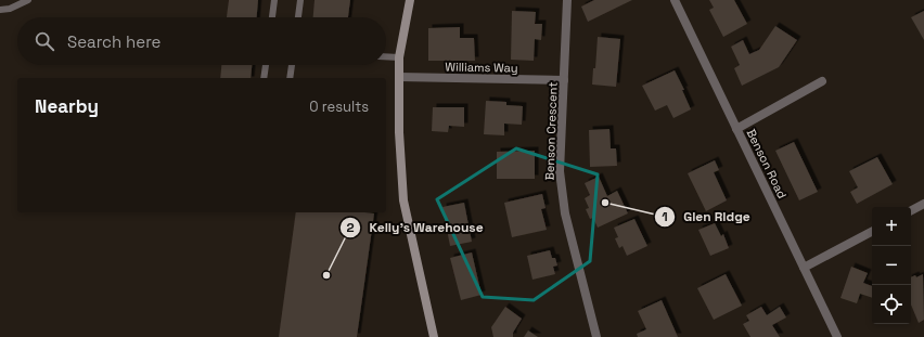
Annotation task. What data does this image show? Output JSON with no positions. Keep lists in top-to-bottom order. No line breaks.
{"streets":{"street":["Williams Way","Benson Crescent","Benson Road"]},"crossings":[["Williams Way","Benson Crescent"]],"places":["Glen Ridge","Kelly's Warehouse"],"page":{"search":"Search here","heading":["Nearby","0 results"],"map_buttons":["+","−"]}}
